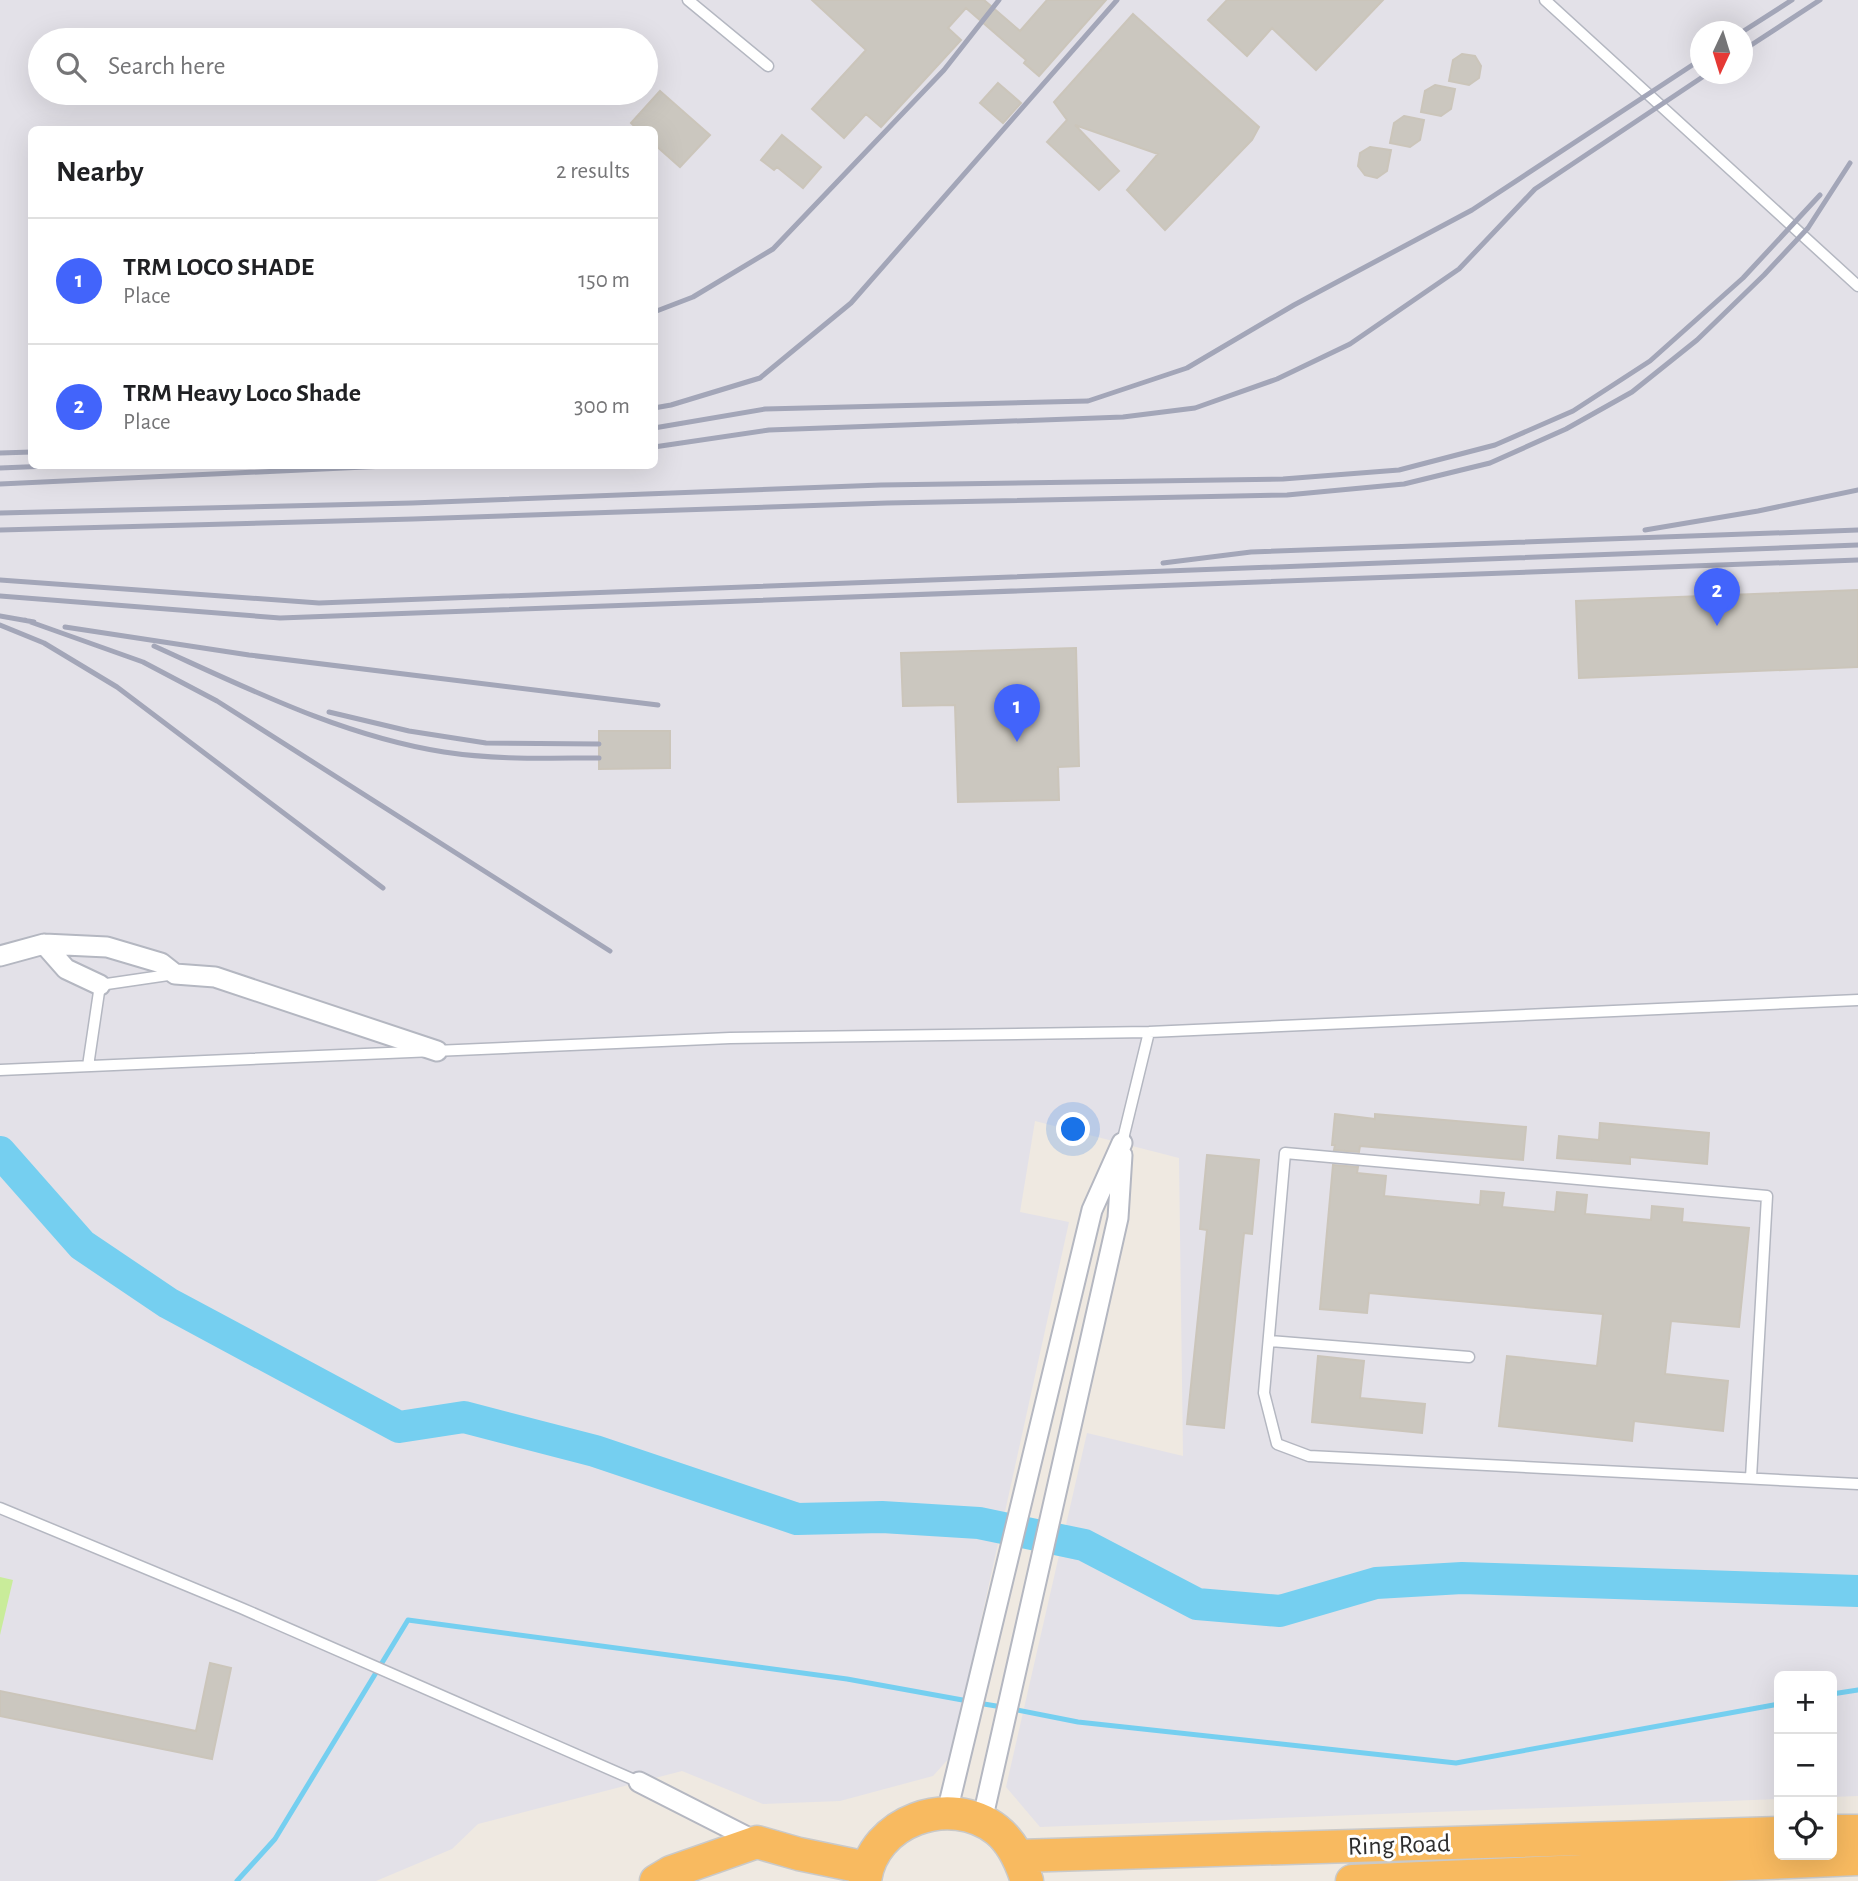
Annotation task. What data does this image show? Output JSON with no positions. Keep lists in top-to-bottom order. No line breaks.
{"streets":{"highway":["Ring Road"]},"north":"bottom","page":{"search":"Search here","heading":["Nearby","2 results"],"list":[{"mark":"1","name":"TRM LOCO SHADE","note":"Place","value":"150 m"},{"mark":"2","name":"TRM Heavy Loco Shade","note":"Place","value":"300 m"}],"pins":["2","1"],"map_buttons":["+","−"]}}
